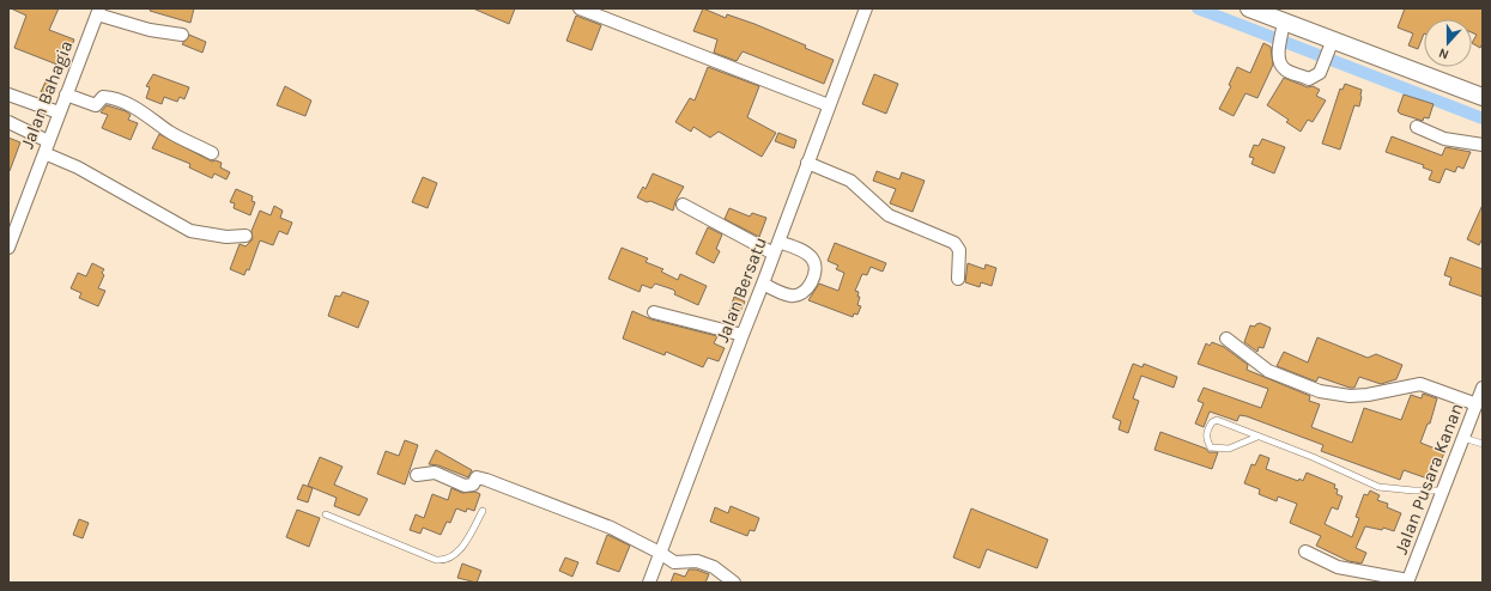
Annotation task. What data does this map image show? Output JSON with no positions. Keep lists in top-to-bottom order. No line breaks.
{"streets":{"street":["Jalan Bahagia","Jalan Bersatu","Jalan Pusara Kanan"]},"north":"bottom"}
